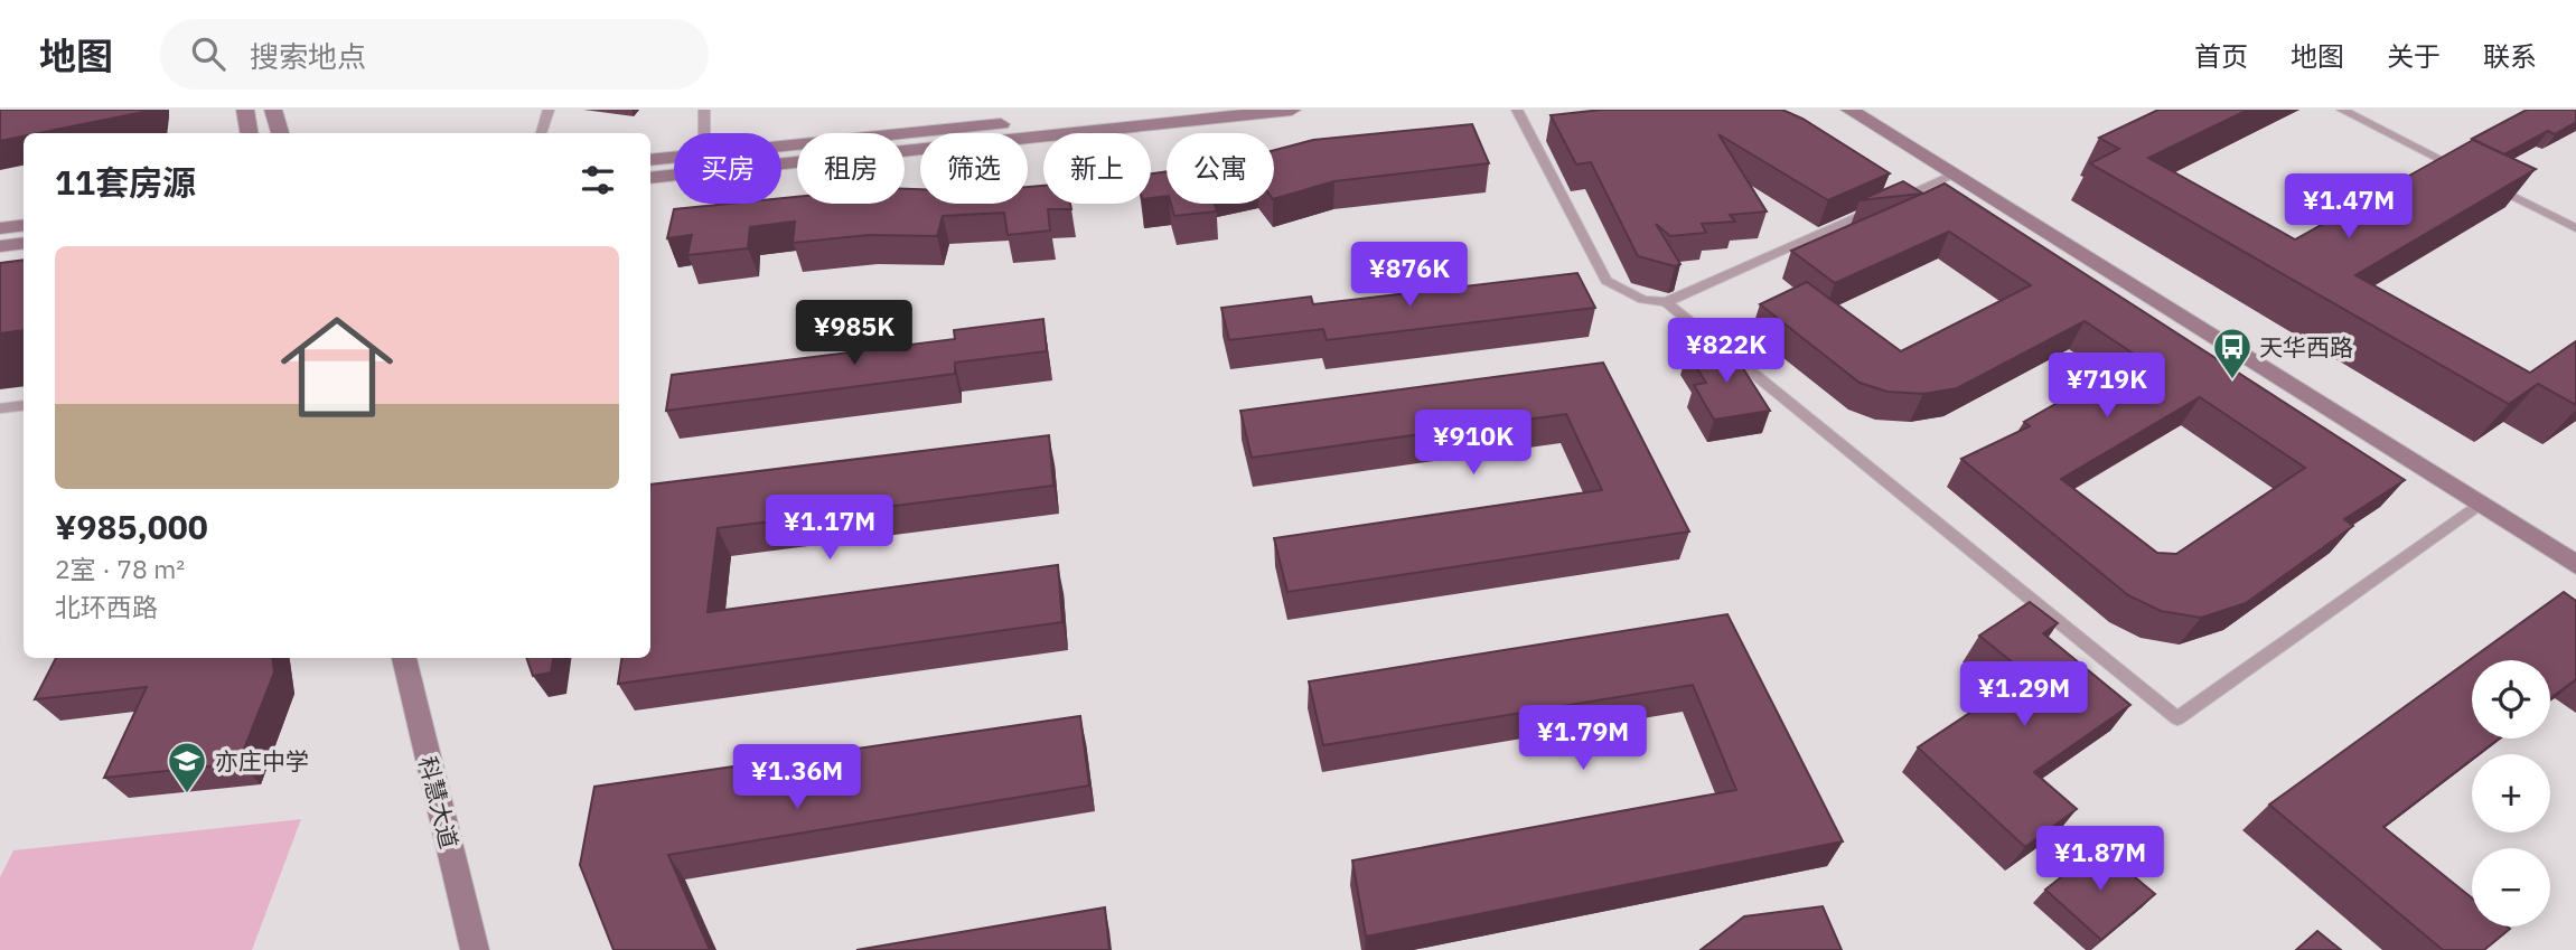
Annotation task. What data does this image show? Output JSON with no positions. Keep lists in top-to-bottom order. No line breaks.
{"streets":{"street":["科慧大道"]},"places":{"bus stop":["天华西路"],"school or university":["亦庄中学"]},"page":{"header":"地图","search":"搜索地点","nav":["首页","地图","关于","联系"],"chip":["买房","租房","筛选","新上","公寓"],"heading":"11套房源","price":["¥1.47M","¥876K","¥985K","¥822K","¥719K","¥910K","¥1.17M","¥1.29M","¥1.79M","¥1.36M","¥1.87M"],"list":[{"name":"¥985,000","note":"2室 · 78 m² · 北环西路"}],"map_buttons":["+","−"]}}
